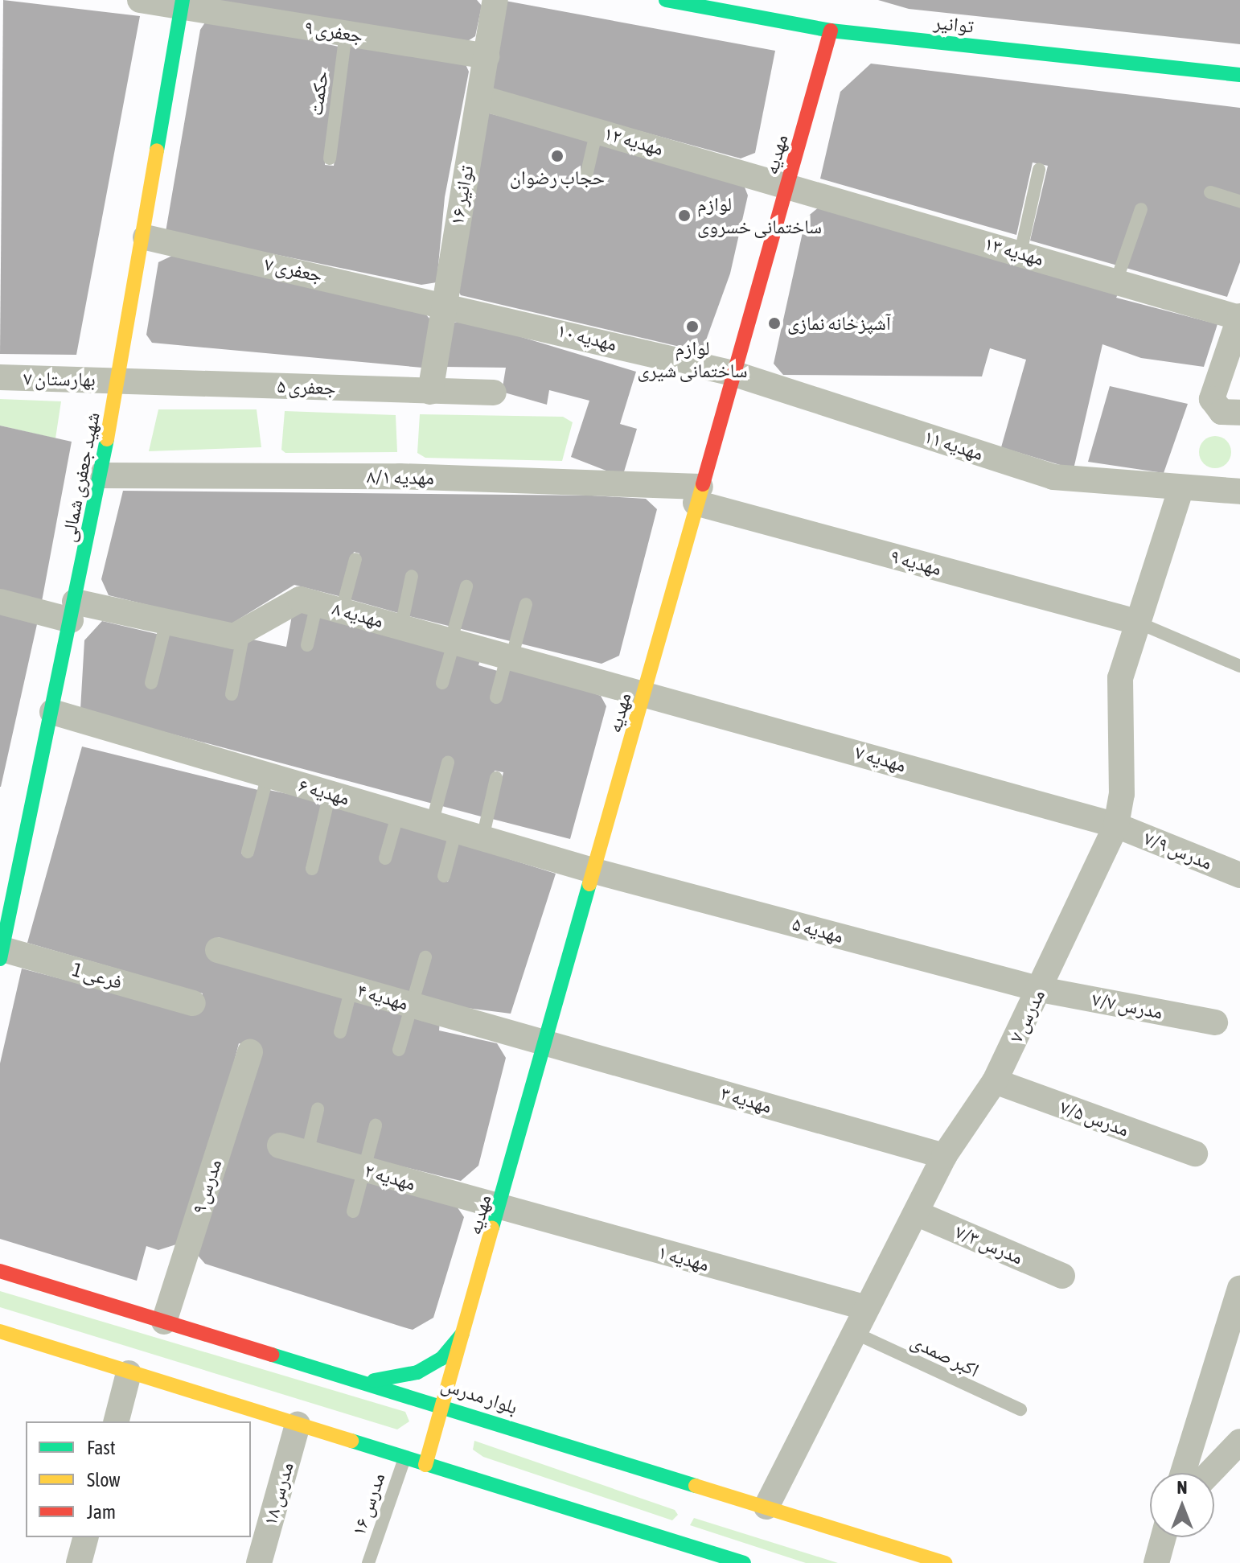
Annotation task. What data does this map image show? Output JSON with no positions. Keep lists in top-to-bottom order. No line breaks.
{"streets":{"street":["توانیر","جعفری ۹","مهدیه ۱۲","مهدیه","توانیر ۱۶","مهدیه ۱۳","جعفری ۷","مهدیه ۱۰","بهارستان ۷","جعفری ۵","مهدیه ۱۱","شهید جعفری شمالی","مهدیه ۸/۱","مهدیه ۹","مهدیه ۸","مهدیه ۷","مهدیه ۶","مدرس ۷/۹","مهدیه ۵","فرعی 1","مهدیه ۴","مدرس ۷/۷","مدرس ۷","مهدیه ۳","مدرس ۷/۵","مهدیه ۲","مدرس ۹","مدرس ۷/۳","مهدیه ۱","بلوار مدرس","مدرس ۱۸"],"lane":["حکمت","اکبر صمدی","مدرس ۱۶"]},"crossings":[["توانیر","مهدیه"],["جعفری ۹","حکمت"],["جعفری ۹","توانیر ۱۶"],["جعفری ۹","شهید جعفری شمالی"],["مهدیه ۱۲","مهدیه"],["مهدیه ۱۲","توانیر ۱۶"],["مهدیه ۱۲","مهدیه ۱۳"],["مهدیه","مهدیه ۱۳"],["مهدیه","مهدیه ۱۰"],["مهدیه","مهدیه ۱۱"],["مهدیه","مهدیه ۸/۱"],["مهدیه","مهدیه ۹"],["مهدیه","مهدیه ۸"],["مهدیه","مهدیه ۷"],["مهدیه","مهدیه ۶"],["مهدیه","مهدیه ۵"],["مهدیه","مهدیه ۴"],["مهدیه","مهدیه ۳"],["مهدیه","مهدیه ۲"],["مهدیه","مهدیه ۱"],["مهدیه","بلوار مدرس"],["توانیر ۱۶","جعفری ۷"],["توانیر ۱۶","مهدیه ۱۰"],["توانیر ۱۶","جعفری ۵"],["جعفری ۷","مهدیه ۱۰"],["جعفری ۷","شهید جعفری شمالی"],["مهدیه ۱۰","مهدیه ۱۱"],["بهارستان ۷","جعفری ۵"],["بهارستان ۷","شهید جعفری شمالی"],["جعفری ۵","شهید جعفری شمالی"],["مهدیه ۱۱","مدرس ۷"],["شهید جعفری شمالی","مهدیه ۸/۱"],["شهید جعفری شمالی","مهدیه ۸"],["شهید جعفری شمالی","مهدیه ۶"],["شهید جعفری شمالی","فرعی 1"],["مهدیه ۸/۱","مهدیه ۹"],["مهدیه ۹","مدرس ۷"],["مهدیه ۸","مهدیه ۷"],["مهدیه ۷","مدرس ۷/۹"],["مهدیه ۷","مدرس ۷"],["مهدیه ۶","مهدیه ۵"],["مدرس ۷/۹","مدرس ۷"],["مهدیه ۵","مدرس ۷/۷"],["مهدیه ۵","مدرس ۷"],["مهدیه ۴","مهدیه ۳"],["مدرس ۷/۷","مدرس ۷"],["مدرس ۷","مهدیه ۳"],["مدرس ۷","مدرس ۷/۵"],["مدرس ۷","مدرس ۷/۳"],["مدرس ۷","مهدیه ۱"],["مدرس ۷","اکبر صمدی"],["مدرس ۷","بلوار مدرس"],["مهدیه ۲","مهدیه ۱"],["مدرس ۹","بلوار مدرس"]],"places":["حجاب رضوان","لوازم ساختمانی خسروی","آشپزخانه نمازی","لوازم ساختمانی شیری"],"legend":["Fast","Slow","Jam"],"north":"top"}
